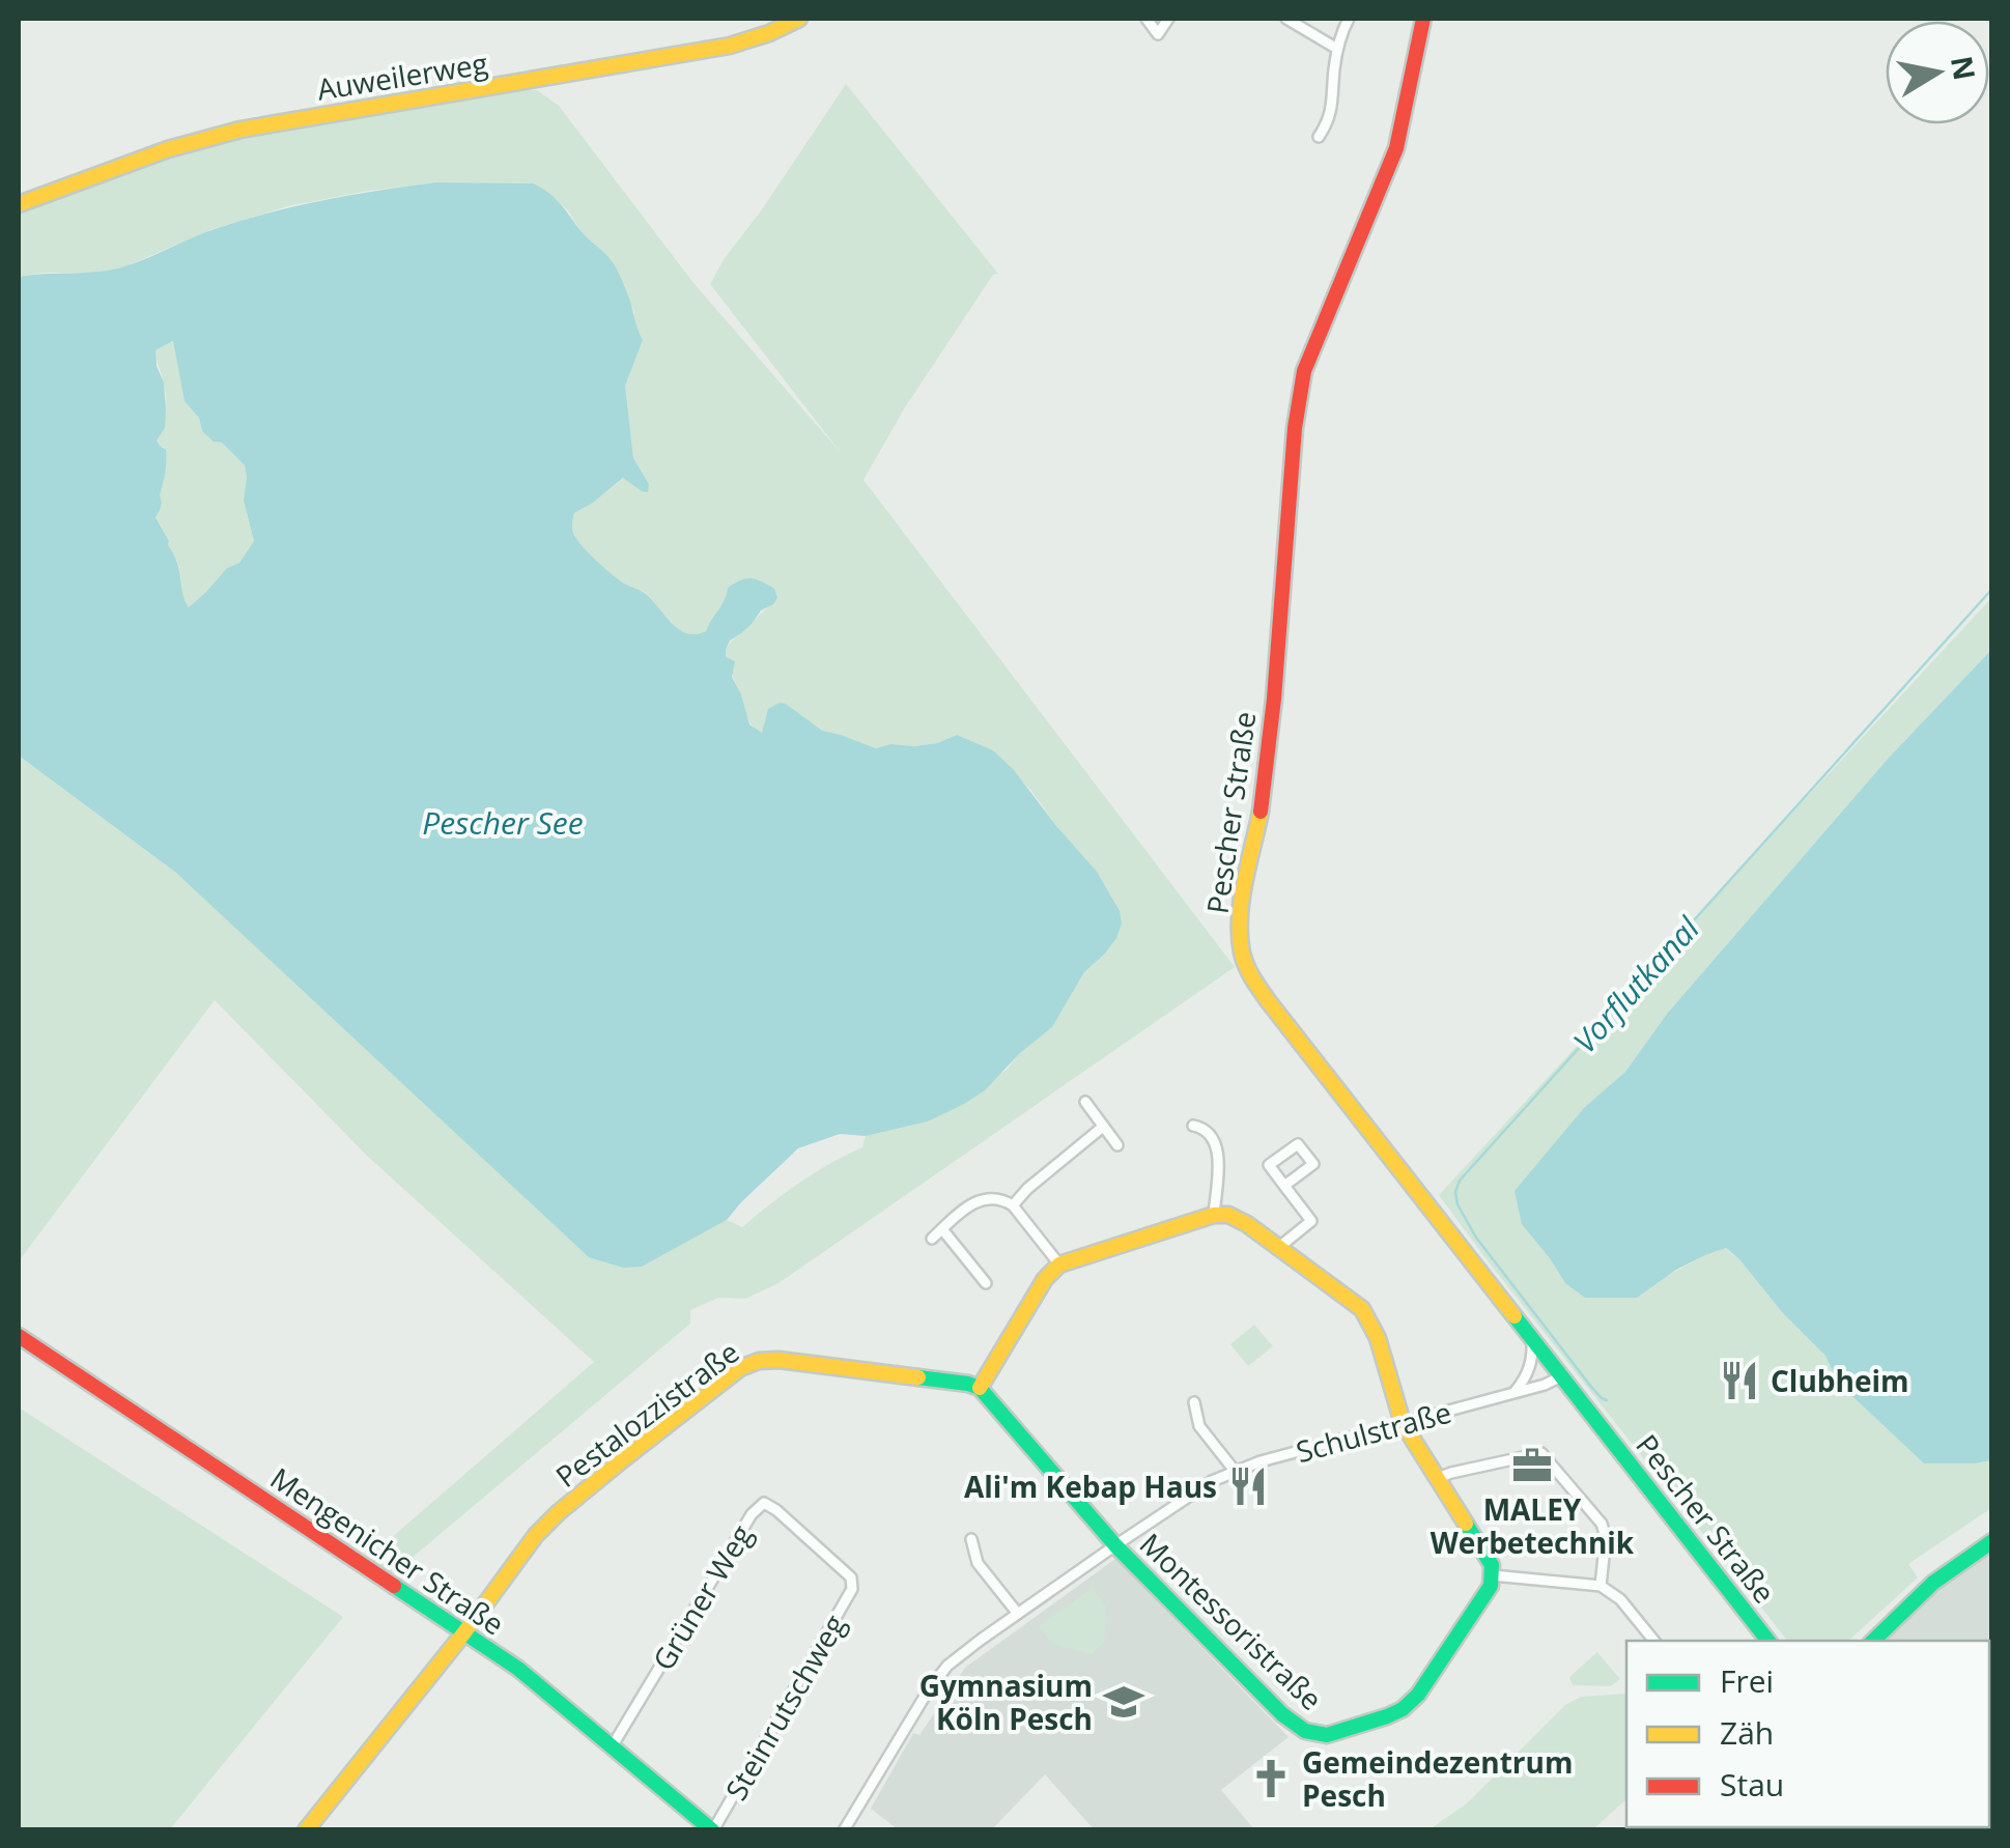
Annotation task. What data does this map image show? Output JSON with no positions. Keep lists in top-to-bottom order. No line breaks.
{"streets":{"street":["Auweilerweg","Pescher Straße","Pestalozzistraße","Schulstraße","Mengenicher Straße","Grüner Weg","Montessoristraße","Steinrutschweg"]},"crossings":[["Pescher Straße","Schulstraße"],["Pestalozzistraße","Mengenicher Straße"],["Pestalozzistraße","Montessoristraße"],["Schulstraße","Montessoristraße"],["Mengenicher Straße","Grüner Weg"],["Mengenicher Straße","Steinrutschweg"],["Grüner Weg","Steinrutschweg"]],"water":["Pescher See","Vorflutkanal"],"places":{"restaurant":["Clubheim","Ali'm Kebap Haus"],"office":["MALEY Werbetechnik"],"school or university":["Gymnasium Köln Pesch"],"church":["Gemeindezentrum Pesch"]},"legend":["Frei","Zäh","Stau"],"north":"right"}
